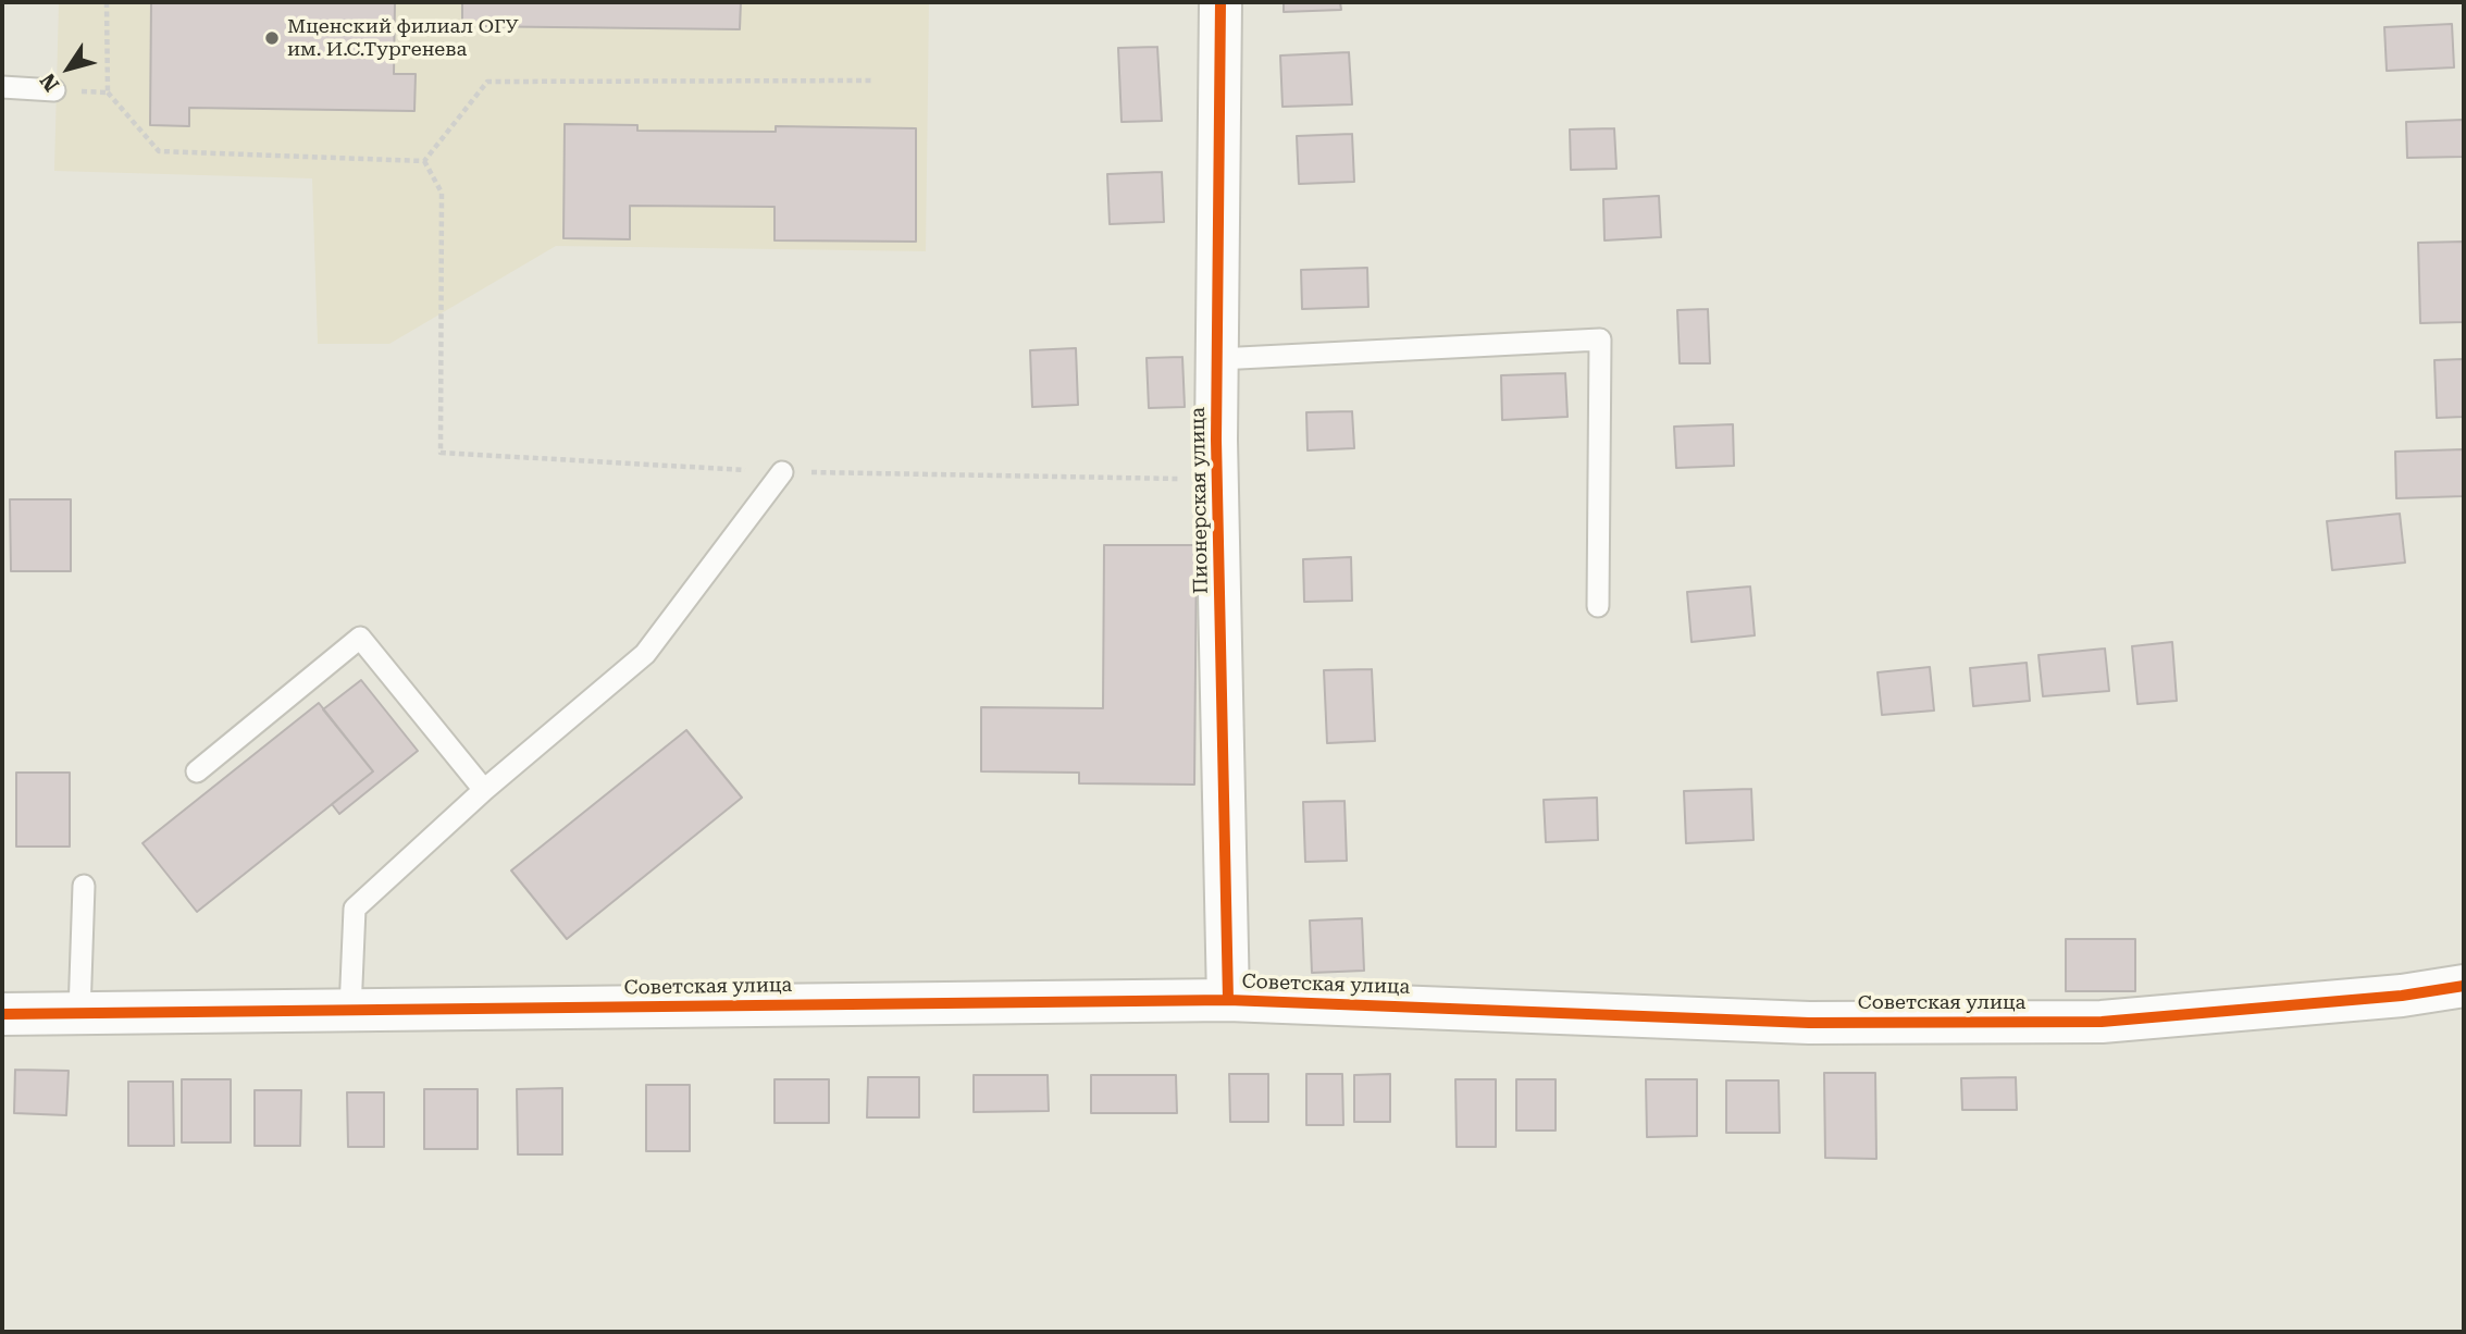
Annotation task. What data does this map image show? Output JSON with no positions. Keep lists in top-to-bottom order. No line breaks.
{"streets":{"street":["Пионерская улица","Советская улица"]},"crossings":[["Пионерская улица","Советская улица"]],"places":["Мценский филиал ОГУ им. И.С.Тургенева"],"north":"bottom left"}
